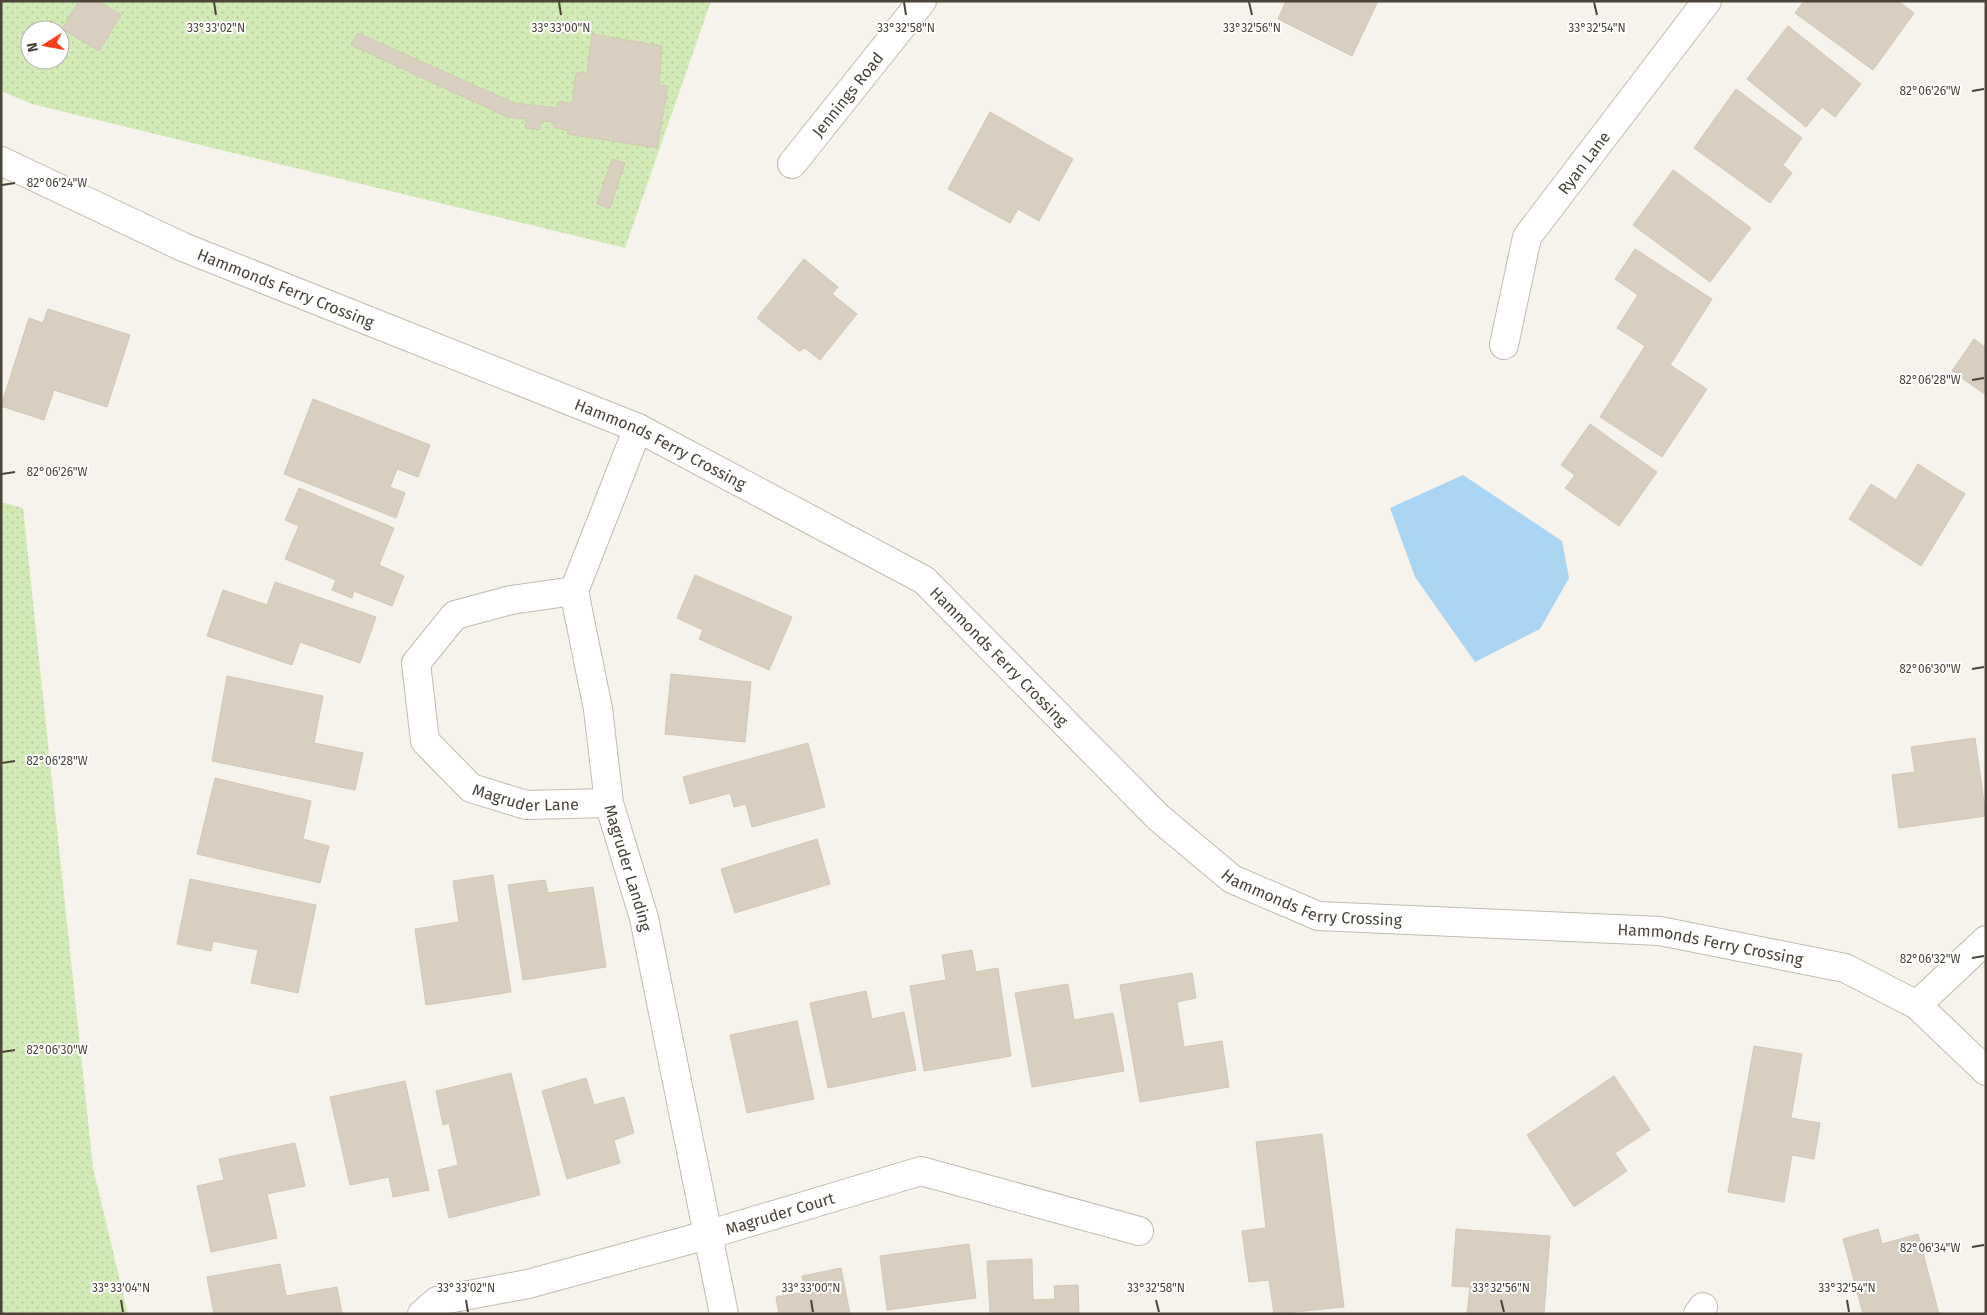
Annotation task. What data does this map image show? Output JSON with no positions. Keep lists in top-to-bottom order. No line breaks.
{"streets":{"street":["Jennings Road","Ryan Lane","Hammonds Ferry Crossing","Magruder Lane","Magruder Landing","Magruder Court"]},"crossings":[["Magruder Lane","Magruder Landing"],["Magruder Landing","Magruder Court"]],"north":"left","coordinates":["33°33'02\"N","33°33'00\"N","33°32'58\"N","33°32'56\"N","33°32'54\"N","82°06'26\"W","82°06'24\"W","82°06'28\"W","82°06'30\"W","82°06'32\"W","82°06'34\"W","33°33'04\"N"]}
